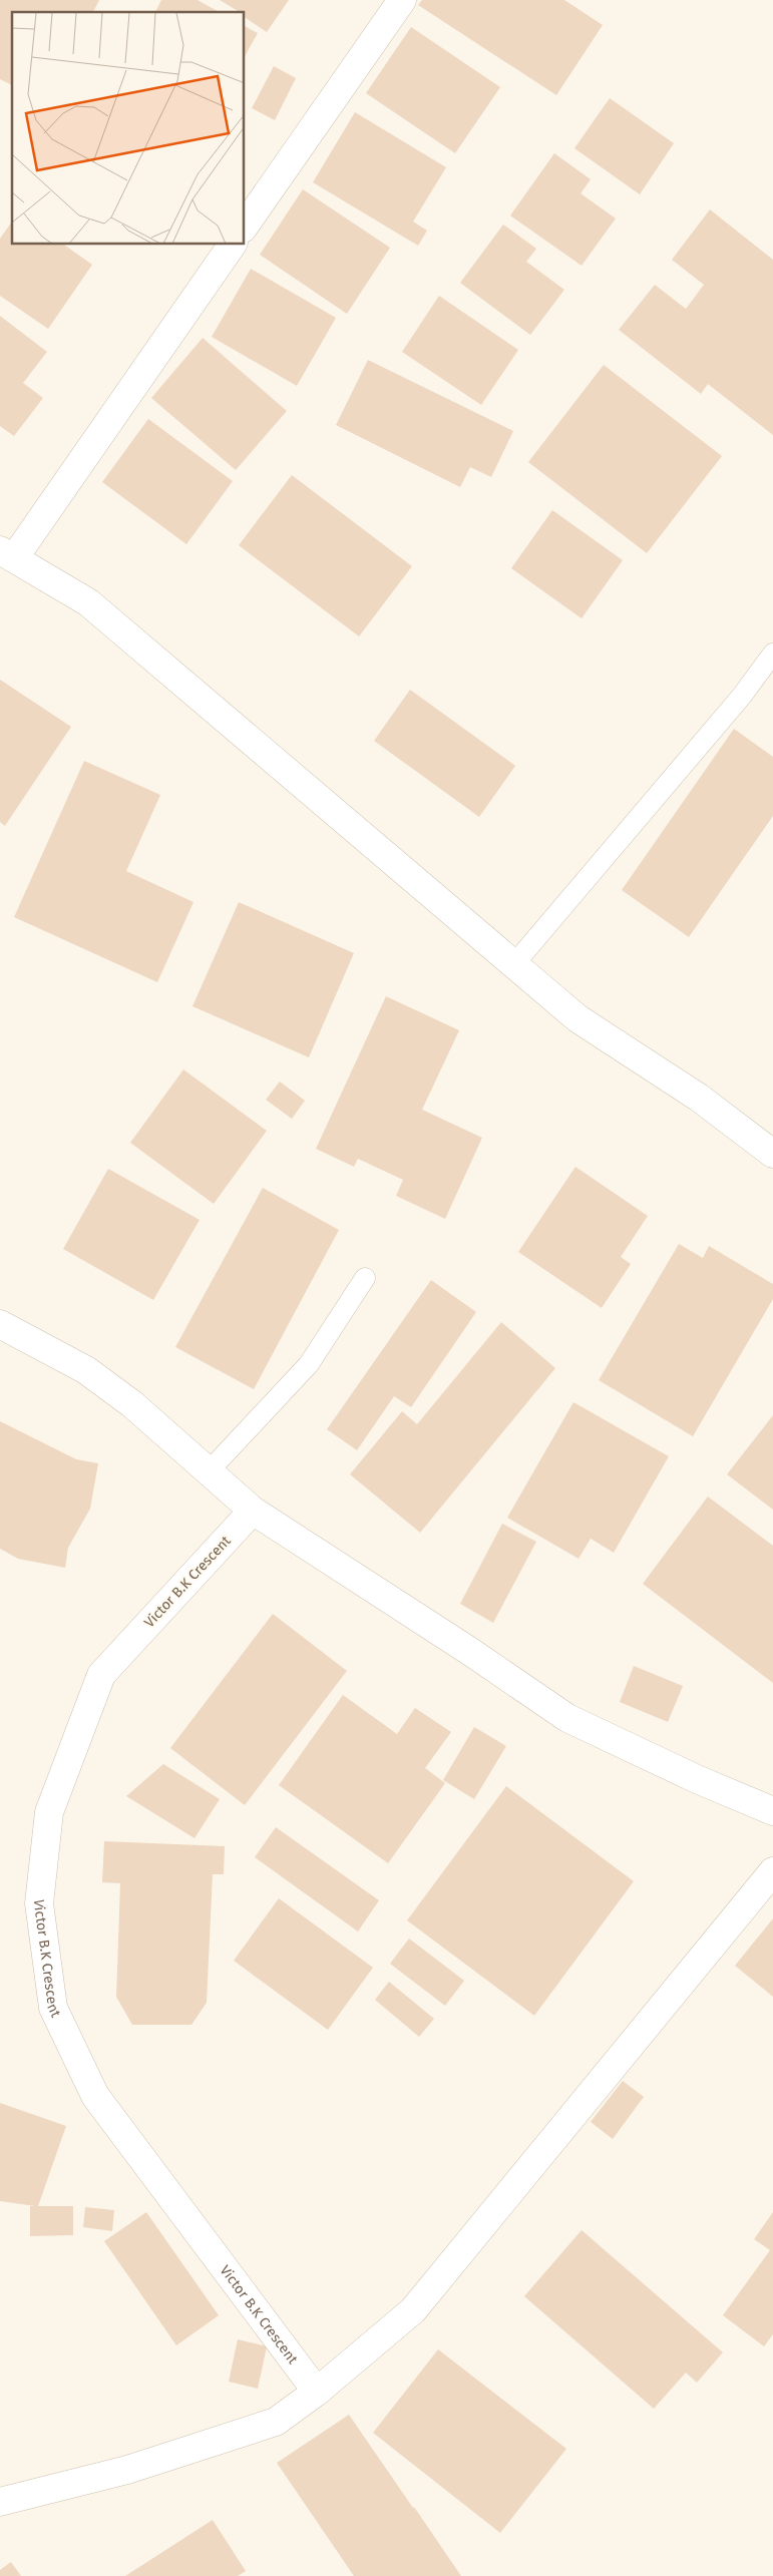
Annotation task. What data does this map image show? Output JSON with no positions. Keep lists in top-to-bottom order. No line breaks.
{"streets":{"street":["Victor B.K Crescent"]}}
